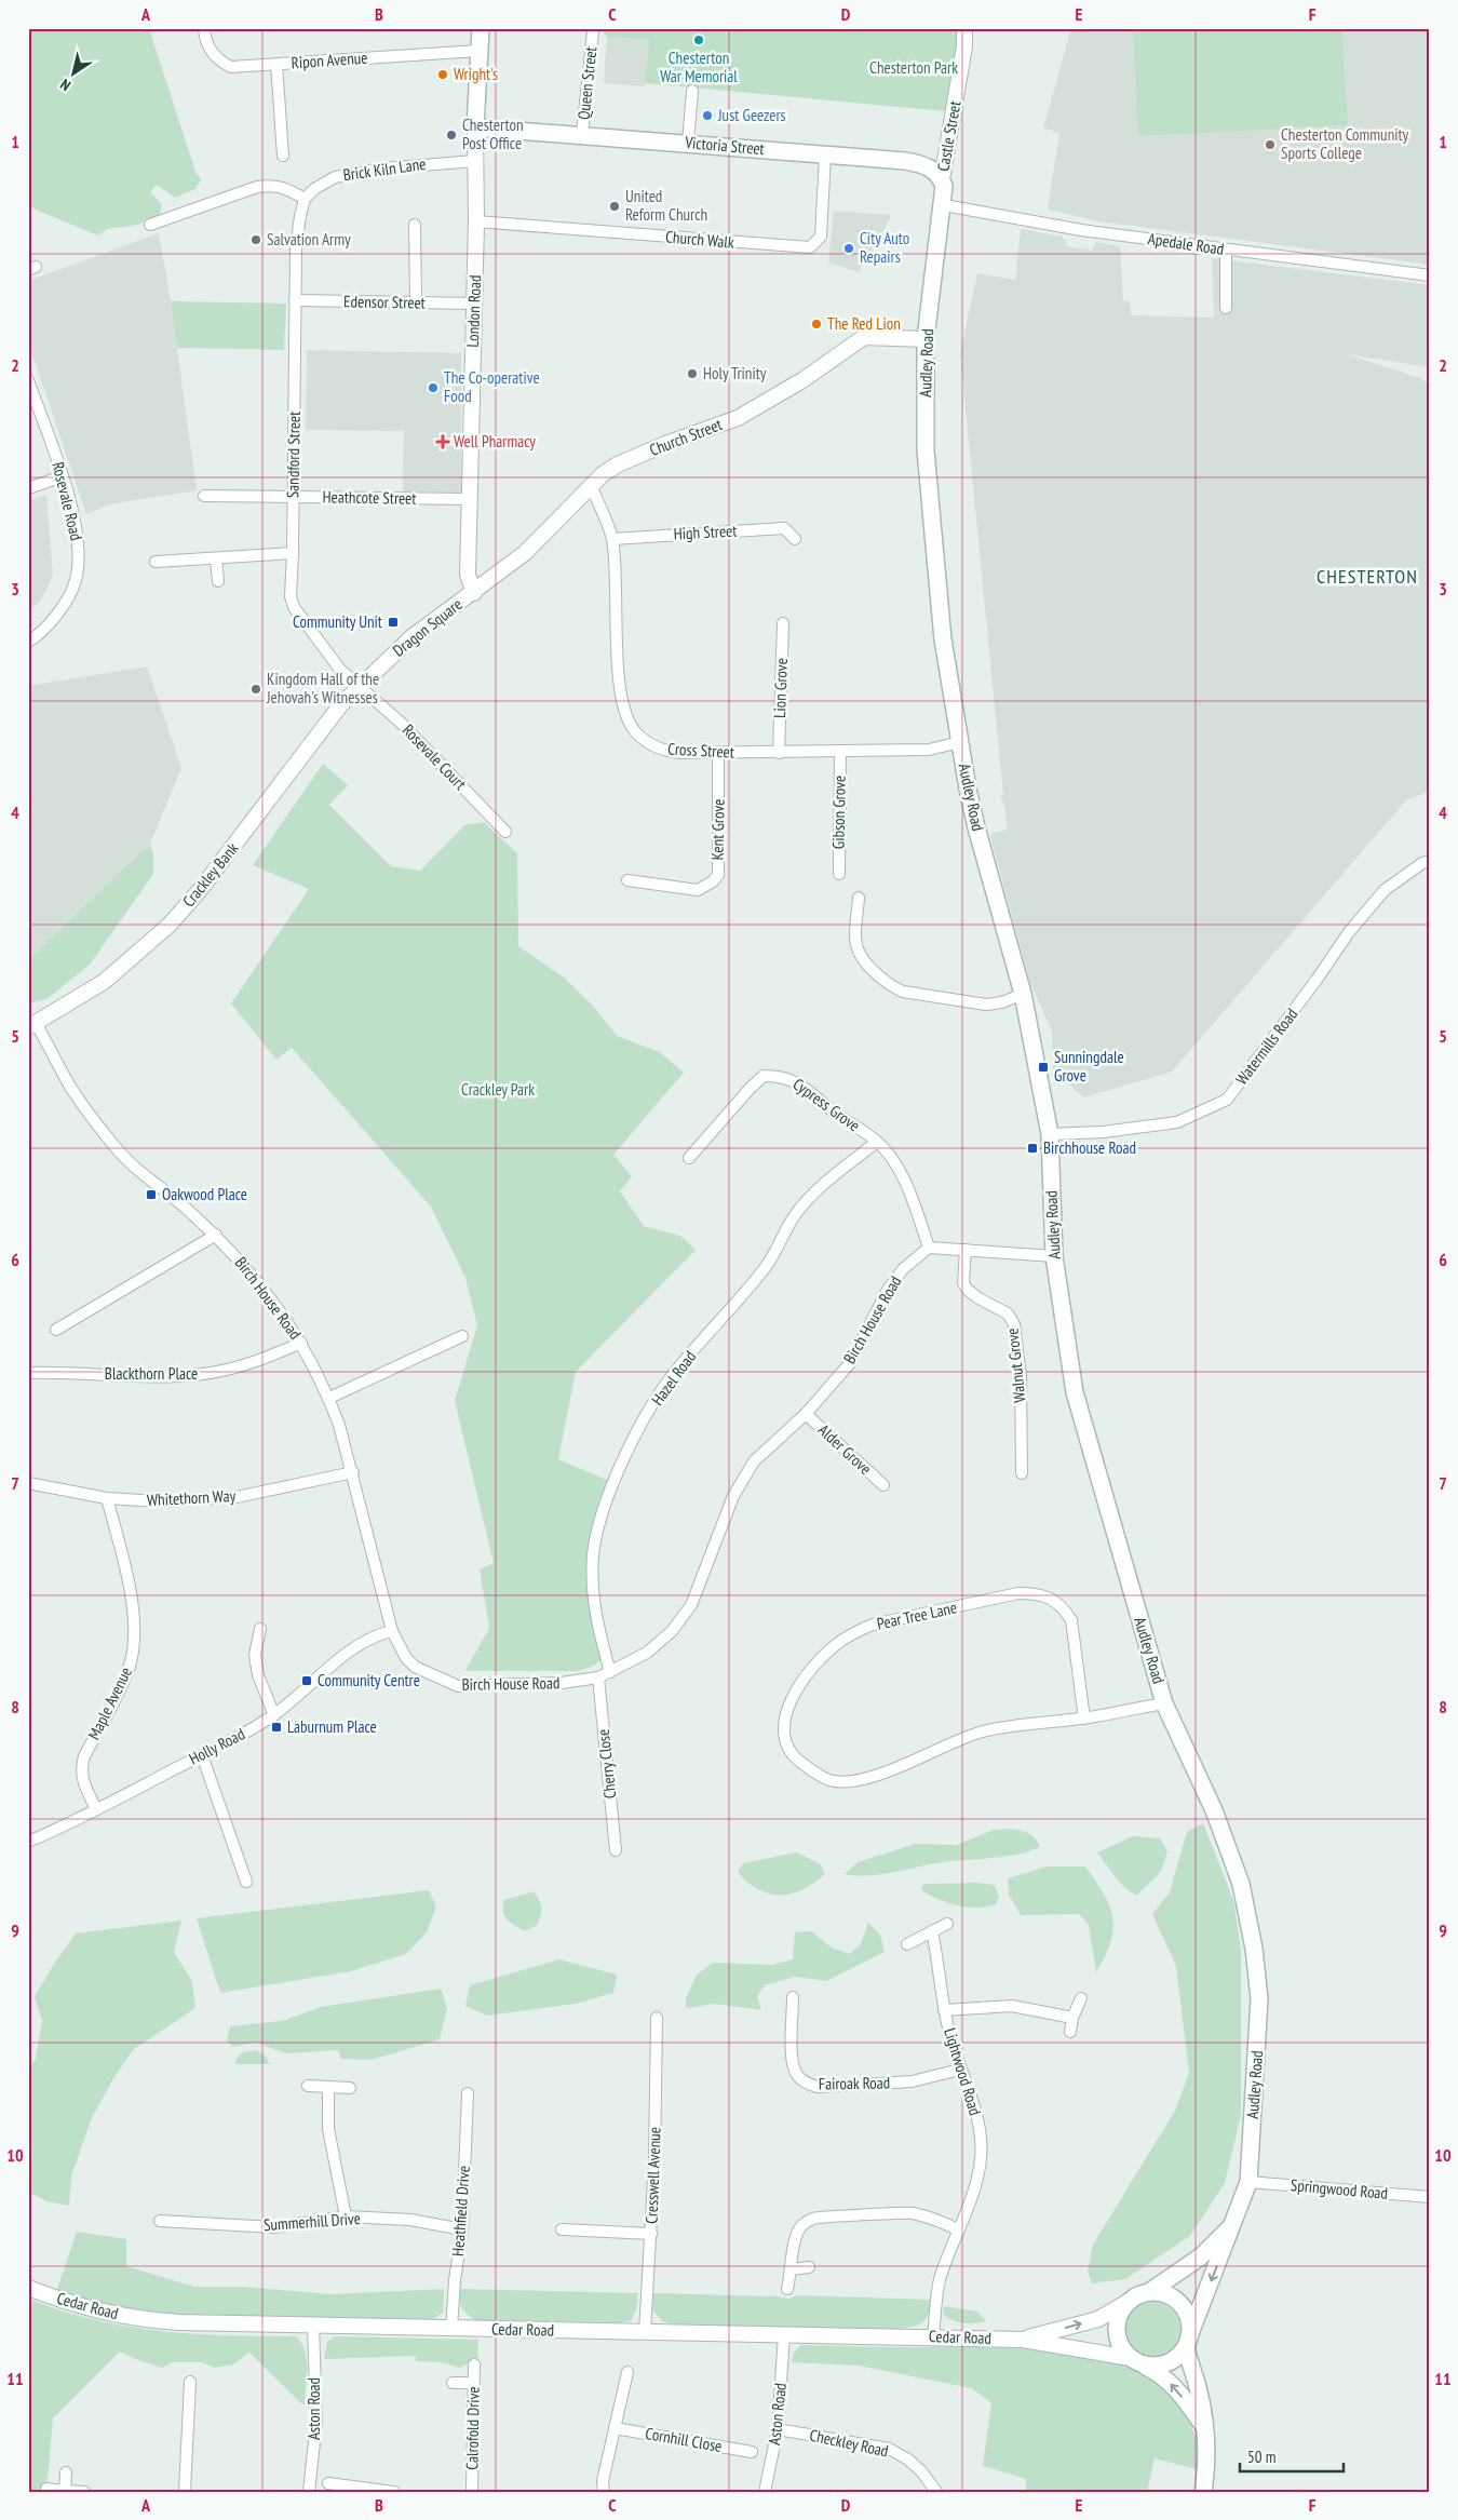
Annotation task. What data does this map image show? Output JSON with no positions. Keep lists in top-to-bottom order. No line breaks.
{"streets":{"main road":["Victoria Street","London Road","Audley Road"],"street":["Ripon Avenue","Queen Street","Castle Street","Brick Kiln Lane","Church Walk","Apedale Road","Edensor Street","Church Street","Sandford Street","Heathcote Street","Rosevale Road","High Street","Dragon Square","Lion Grove","Cross Street","Rosevale Court","Gibson Grove","Kent Grove","Crackley Bank","Watermills Road","Cypress Grove","Birch House Road","Walnut Grove","Blackthorn Place","Hazel Road","Alder Grove","Whitethorn Way","Pear Tree Lane","Maple Avenue","Holly Road","Cherry Close","Lightwood Road","Fairoak Road","Cresswell Avenue","Springwood Road","Heathfield Drive","Summerhill Drive","Cedar Road","Aston Road","Calrofold Drive","Cornhill Close","Checkley Road"]},"crossings":[["Ripon Avenue","London Road"],["Queen Street","Victoria Street"],["Castle Street","Victoria Street"],["Victoria Street","Church Walk"],["Victoria Street","London Road"],["Brick Kiln Lane","London Road"],["Brick Kiln Lane","Sandford Street"],["Church Walk","London Road"],["Apedale Road","Audley Road"],["Edensor Street","London Road"],["Edensor Street","Sandford Street"],["London Road","Church Street"],["London Road","Heathcote Street"],["London Road","Dragon Square"],["Audley Road","Church Street"],["Audley Road","Cross Street"],["Audley Road","Watermills Road"],["Audley Road","Pear Tree Lane"],["Audley Road","Springwood Road"],["Church Street","Dragon Square"],["Church Street","Cross Street"],["Sandford Street","Heathcote Street"],["Sandford Street","Dragon Square"],["Sandford Street","Rosevale Court"],["Sandford Street","Crackley Bank"],["High Street","Cross Street"],["Dragon Square","Rosevale Court"],["Dragon Square","Crackley Bank"],["Lion Grove","Cross Street"],["Cross Street","Gibson Grove"],["Cross Street","Kent Grove"],["Rosevale Court","Crackley Bank"],["Crackley Bank","Birch House Road"],["Cypress Grove","Birch House Road"],["Cypress Grove","Hazel Road"],["Birch House Road","Blackthorn Place"],["Birch House Road","Hazel Road"],["Birch House Road","Alder Grove"],["Birch House Road","Whitethorn Way"],["Birch House Road","Holly Road"],["Birch House Road","Cherry Close"],["Whitethorn Way","Maple Avenue"],["Maple Avenue","Holly Road"],["Lightwood Road","Fairoak Road"],["Lightwood Road","Cedar Road"],["Cresswell Avenue","Cedar Road"],["Heathfield Drive","Summerhill Drive"],["Heathfield Drive","Cedar Road"],["Cedar Road","Aston Road"],["Aston Road","Checkley Road"]],"districts":["CHESTERTON"],"parks":["Chesterton Park","Crackley Park"],"places":{"other":["Chesterton War Memorial","Wright's","Just Geezers","Chesterton Post Office","Chesterton Community Sports College","United Reform Church","Salvation Army","City Auto Repairs","The Red Lion","Holy Trinity","The Co-operative Food","Kingdom Hall of the Jehovah's Witnesses"],"health":["Well Pharmacy"],"transit":["Community Unit","Sunningdale Grove","Birchhouse Road","Oakwood Place","Community Centre","Laburnum Place"]},"scale_bar":"50 m","north":"bottom left","grid":{"columns":["A","B","C","D","E","F"],"rows":["1","2","3","4","5","6","7","8","9","10","11"]}}
